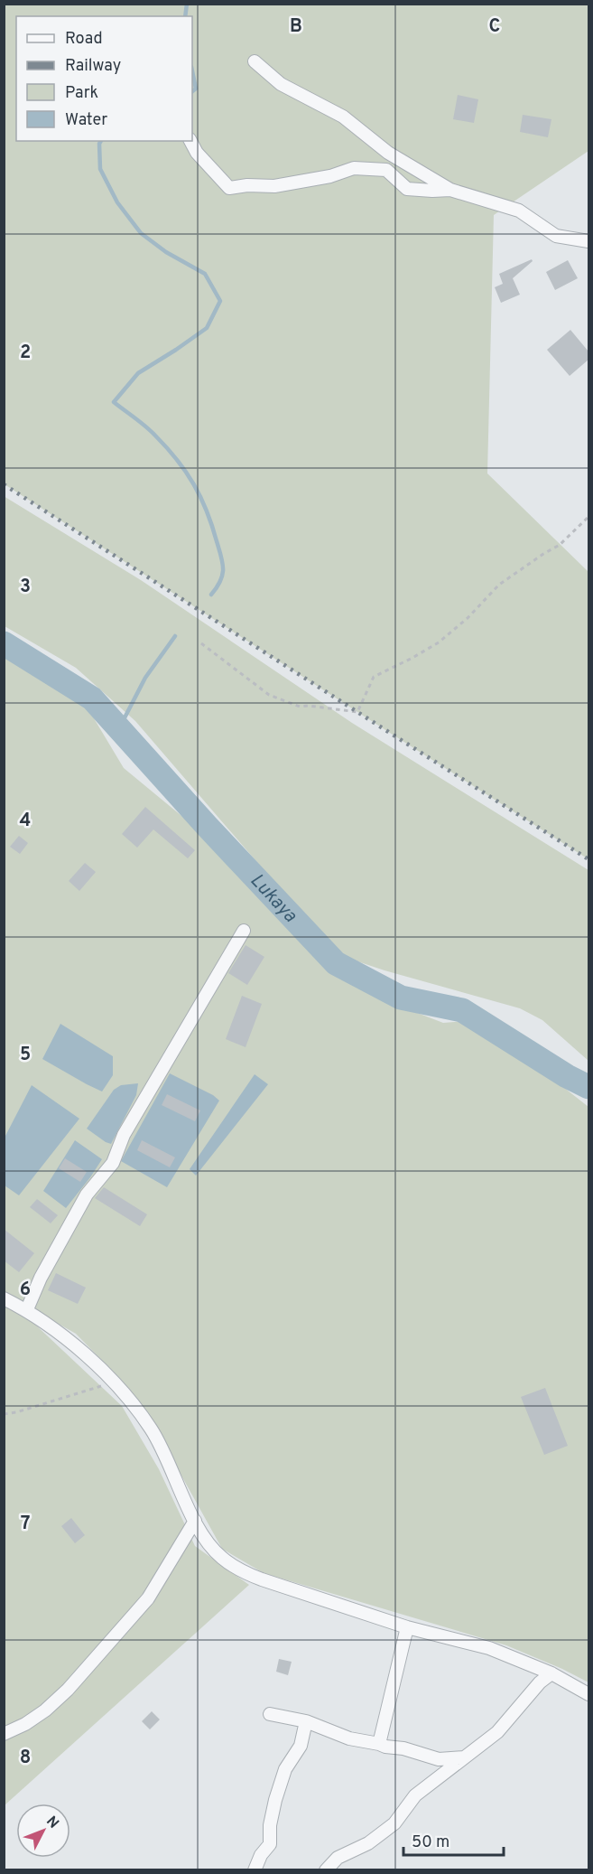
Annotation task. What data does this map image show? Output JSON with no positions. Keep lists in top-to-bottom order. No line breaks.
{"water":["Lukaya"],"legend":["Road","Railway","Park","Water"],"scale_bar":"50 m","north":"top right","grid":{"columns":["B","C"],"rows":["2","3","4","5","6","7","8"]}}
